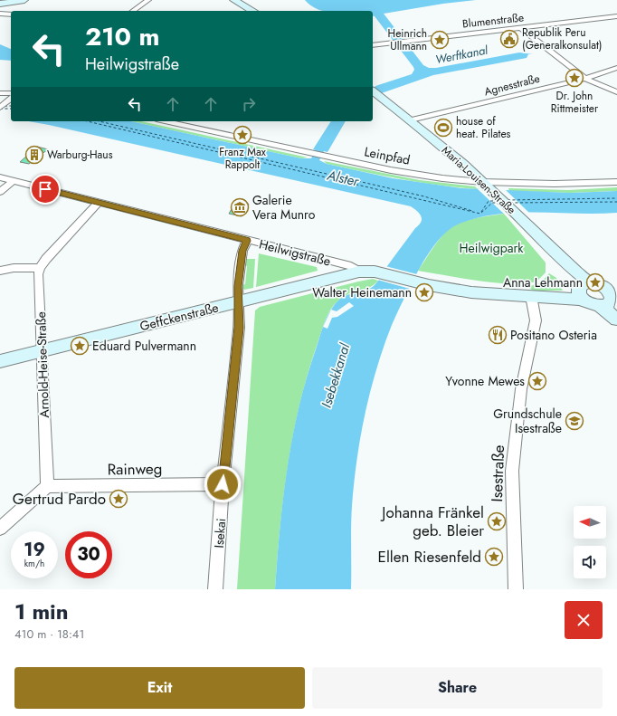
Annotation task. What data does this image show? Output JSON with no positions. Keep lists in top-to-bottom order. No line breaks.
{"streets":{"street":["Blumenstraße","Agnesstraße","Leinpfad","Maria-Louisen-Straße","Heilwigstraße","Geffckenstraße","Arnold-Heise-Straße","Rainweg","Isestraße","Isekai"]},"crossings":[["Agnesstraße","Maria-Louisen-Straße"],["Leinpfad","Maria-Louisen-Straße"],["Maria-Louisen-Straße","Heilwigstraße"],["Heilwigstraße","Geffckenstraße"],["Heilwigstraße","Isestraße"],["Heilwigstraße","Isekai"],["Geffckenstraße","Arnold-Heise-Straße"],["Geffckenstraße","Isekai"],["Arnold-Heise-Straße","Rainweg"],["Rainweg","Isekai"]],"water":["Werftkanal","Alster","Isebekkanal"],"parks":["Heilwigpark"],"places":{"public building":["Republik Peru (Generalkonsulat)"],"place":["Heinrich Ullmann","Dr. John Rittmeister","Franz Max Rappolt","Anna Lehmann","Walter Heinemann","Eduard Pulvermann","Yvonne Mewes","Gertrud Pardo","Johanna Fränkel geb. Bleier","Ellen Riesenfeld"],"sports":["house of heat. Pilates"],"building":["Warburg-Haus"],"museum":["Galerie Vera Munro"],"restaurant":["Positano Osteria"],"school or university":["Grundschule Isestraße"]},"north":"left","page":{"turn":["210 m","Heilwigstraße"],"speed":"19 km/h","limit":"30","heading":["1 min","410 m · 18:41"],"buttons":["Exit","Share"]}}
